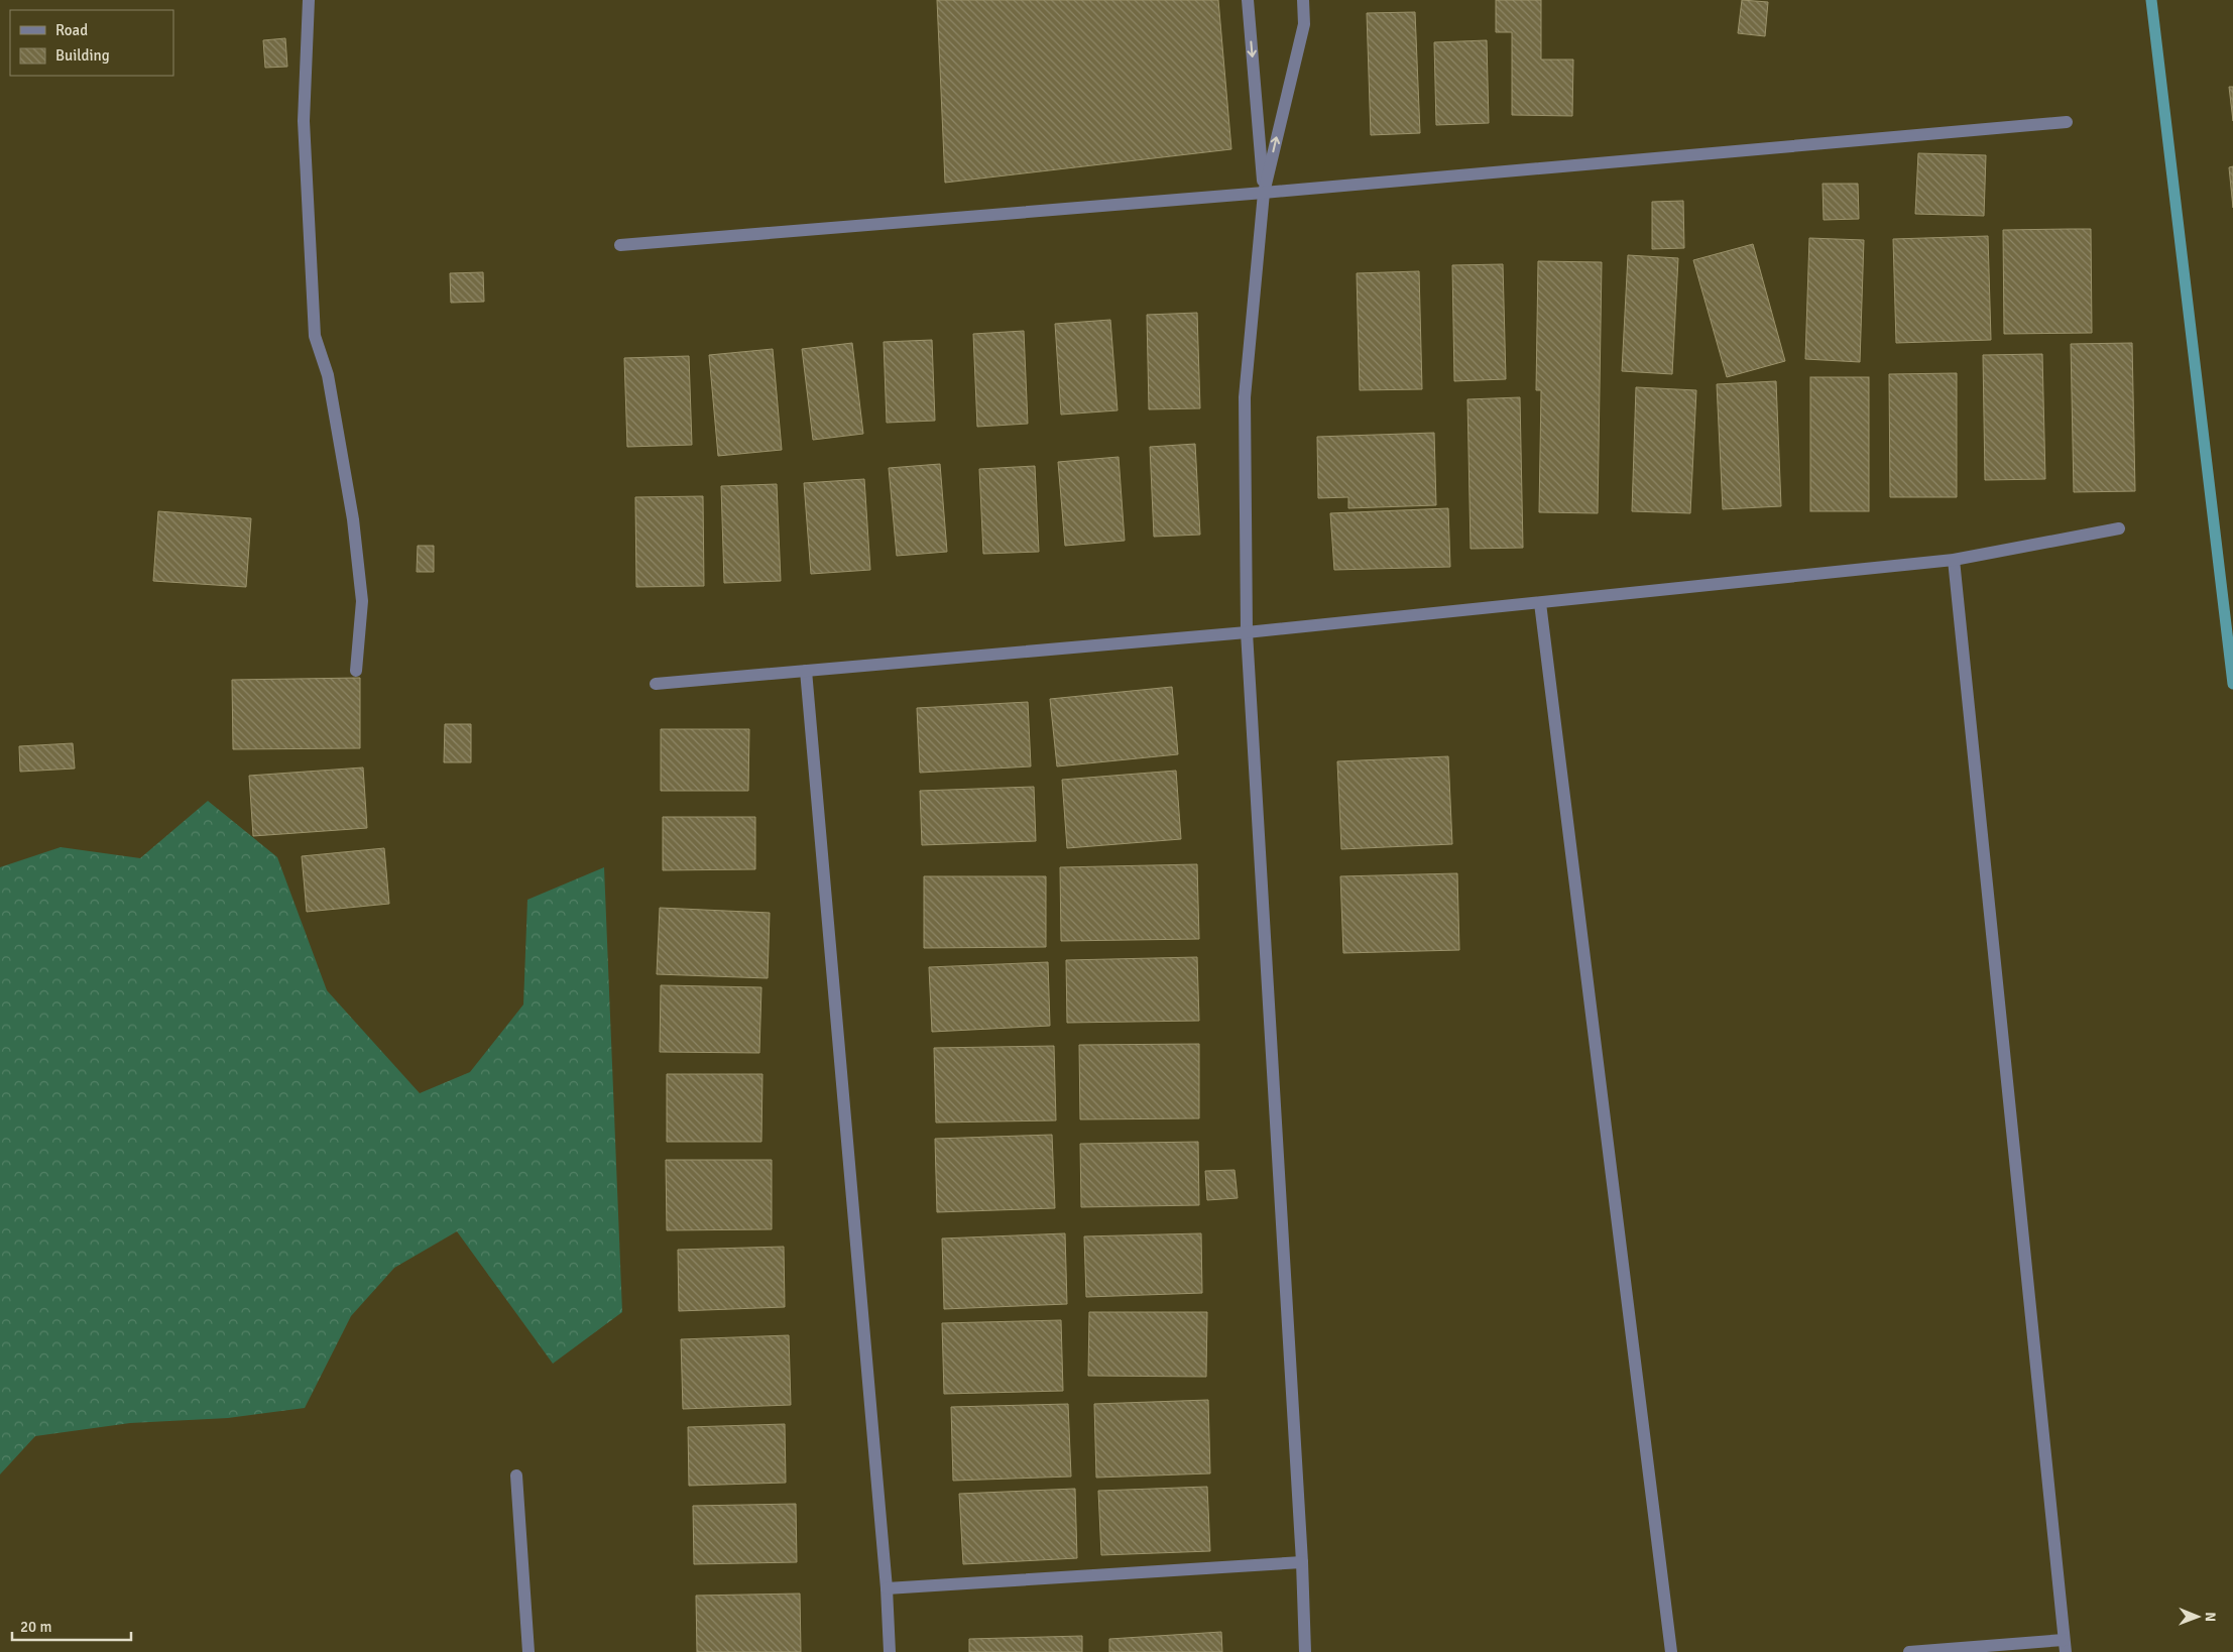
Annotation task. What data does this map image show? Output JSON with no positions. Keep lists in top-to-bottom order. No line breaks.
{"legend":["Road","Building"],"scale_bar":"20 m","north":"right"}
